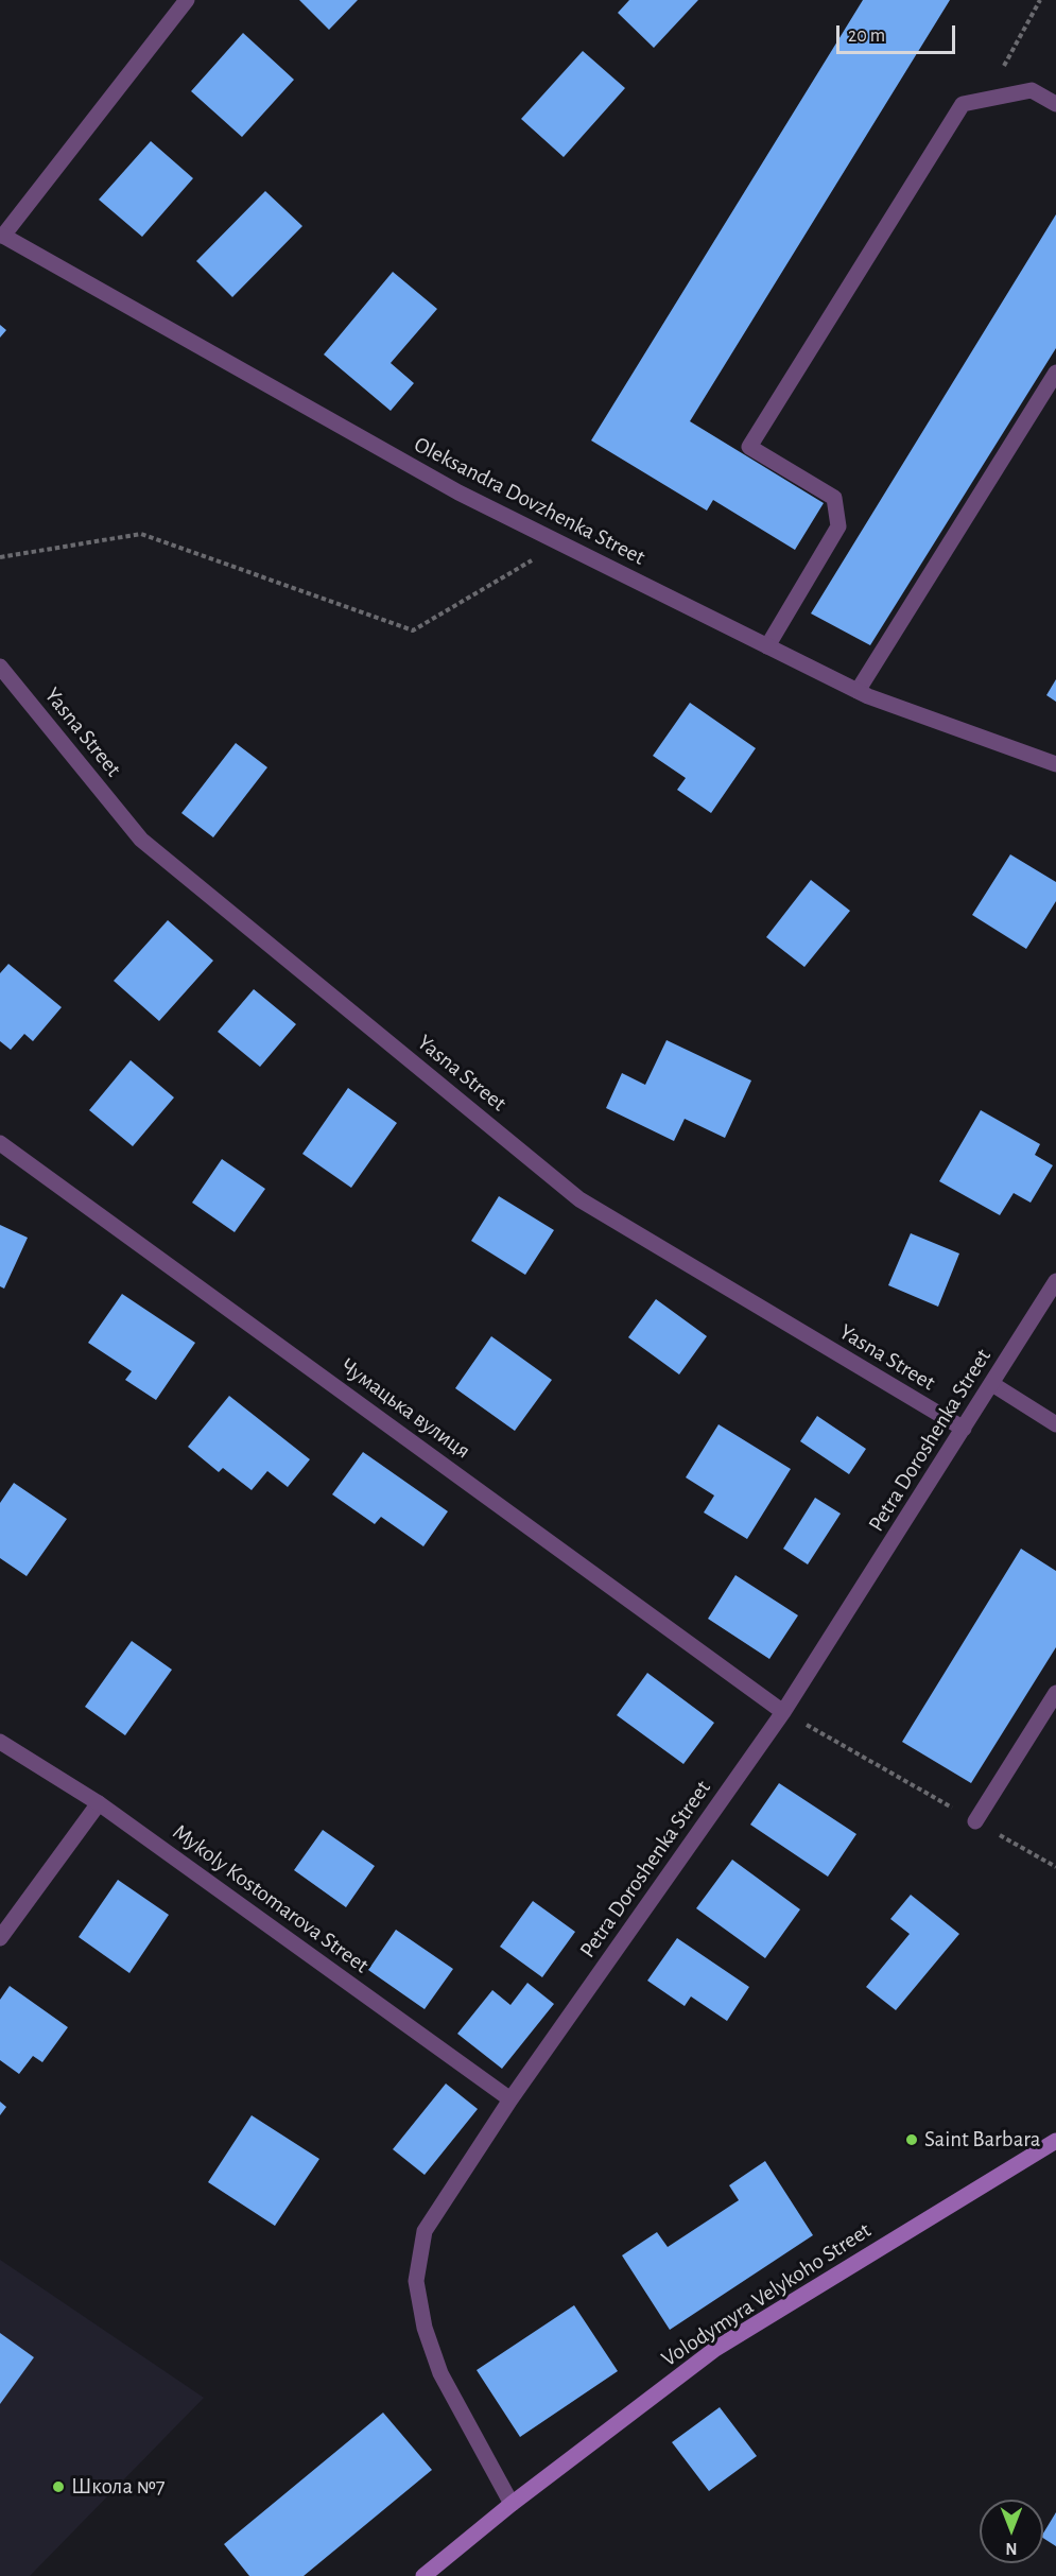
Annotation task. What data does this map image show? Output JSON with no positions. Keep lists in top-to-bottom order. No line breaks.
{"streets":{"main road":["Volodymyra Velykoho Street"],"street":["Oleksandra Dovzhenka Street","Yasna Street","Чумацька вулиця","Petra Doroshenka Street","Mykoly Kostomarova Street"]},"crossings":[["Yasna Street","Petra Doroshenka Street"],["Чумацька вулиця","Petra Doroshenka Street"],["Petra Doroshenka Street","Mykoly Kostomarova Street"],["Petra Doroshenka Street","Volodymyra Velykoho Street"]],"places":["Saint Barbara","Школа №7"],"scale_bar":"20 m","north":"bottom"}
